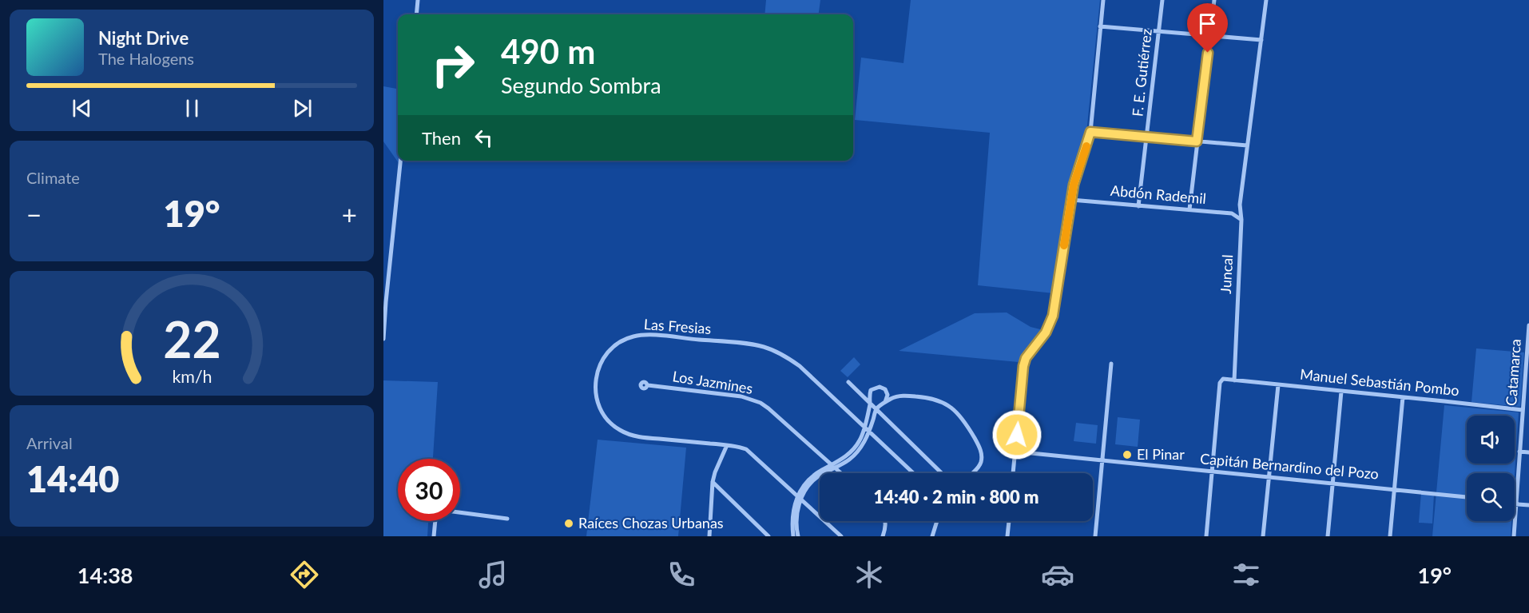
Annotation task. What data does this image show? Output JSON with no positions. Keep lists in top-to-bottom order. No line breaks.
{"streets":{"street":["F. E. Gutiérrez","Abdón Rademil","Juncal","Las Fresias","Catamarca","Los Jazmines","Manuel Sebastián Pombo","Capitán Bernardino del Pozo"]},"crossings":[["F. E. Gutiérrez","Abdón Rademil"],["Abdón Rademil","Juncal"],["Juncal","Manuel Sebastián Pombo"],["Catamarca","Manuel Sebastián Pombo"]],"places":["El Pinar","Raíces Chozas Urbanas"],"page":{"turn":["490 m","Segundo Sombra"],"song":["Night Drive","The Halogens"],"then":"Then","tile":["Climate",["Arrival","14:40"]],"heat":["−","19°","+"],"limit":"30","trip":"14:40 · 2 min · 800 m","tabs":["14:38","19°"],"gauge":["22","km/h"]}}
